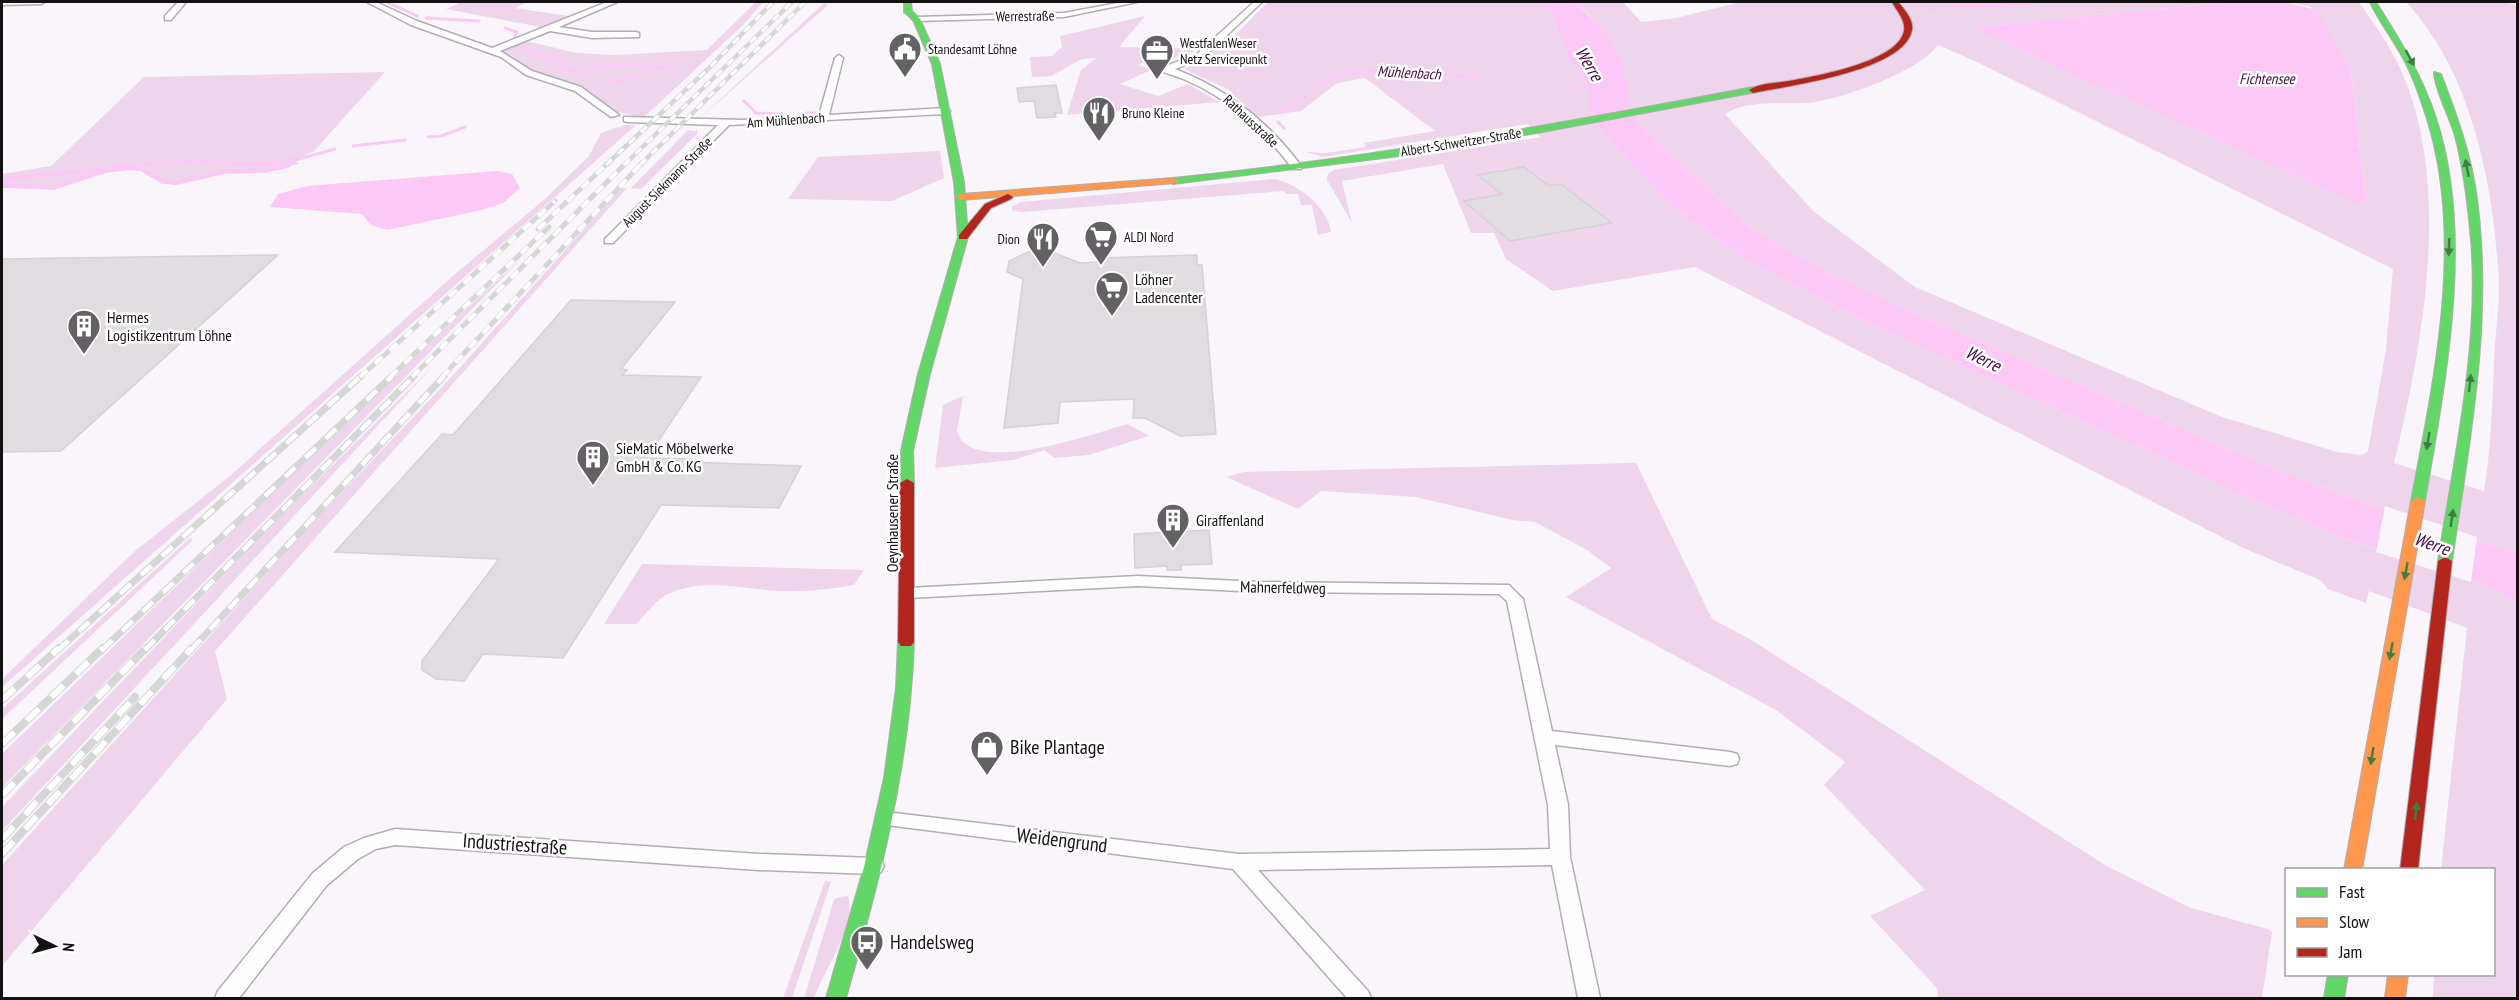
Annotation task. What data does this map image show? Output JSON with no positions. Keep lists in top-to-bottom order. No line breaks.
{"streets":{"main road":["Albert-Schweitzer-Straße","Oeynhausener Straße"],"street":["Werrestraße","Am Mühlenbach","Rathausstraße","August-Siekmann-Straße","Mahnerfeldweg","Weidengrund","Industriestraße"]},"crossings":[["Werrestraße","Oeynhausener Straße"],["Am Mühlenbach","August-Siekmann-Straße"],["Am Mühlenbach","Oeynhausener Straße"],["Rathausstraße","Albert-Schweitzer-Straße"],["Albert-Schweitzer-Straße","Oeynhausener Straße"],["Oeynhausener Straße","Mahnerfeldweg"],["Oeynhausener Straße","Weidengrund"],["Oeynhausener Straße","Industriestraße"],["Mahnerfeldweg","Weidengrund"]],"water":["Werre","Mühlenbach","Fichtensee"],"places":{"public building":["Standesamt Löhne"],"office":["WestfalenWeser Netz Servicepunkt"],"restaurant":["Bruno Kleine","Dion"],"supermarket":["ALDI Nord","Löhner Ladencenter"],"building":["Hermes Logistikzentrum Löhne","SieMatic Möbelwerke GmbH & Co. KG","Giraffenland"],"shop":["Bike Plantage"],"bus stop":["Handelsweg"]},"legend":["Fast","Slow","Jam"],"north":"right"}
